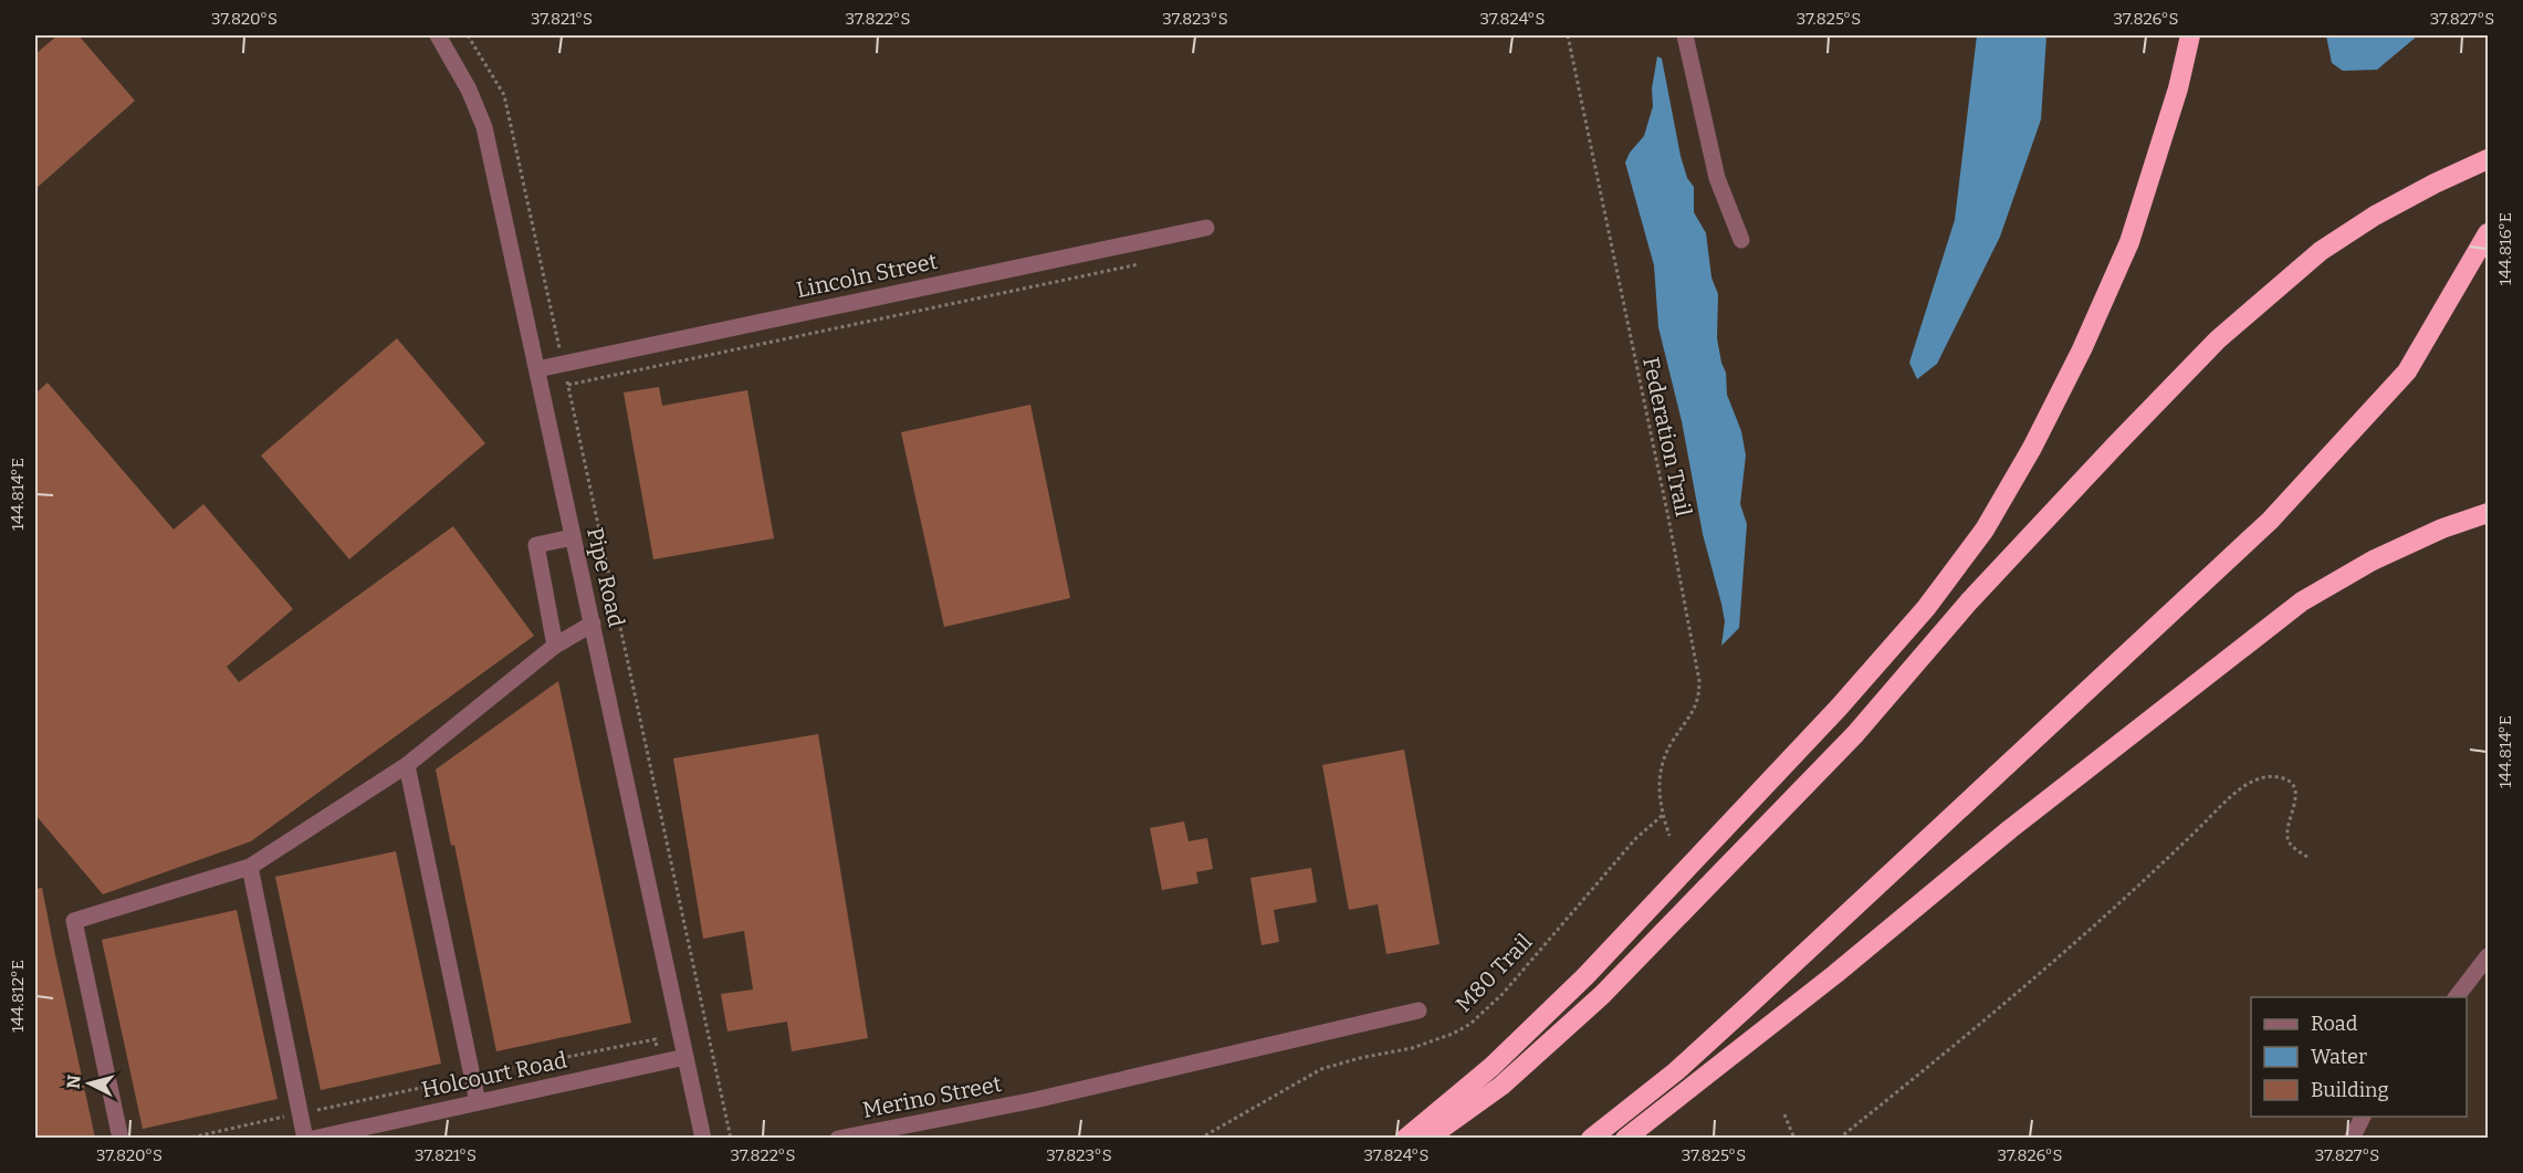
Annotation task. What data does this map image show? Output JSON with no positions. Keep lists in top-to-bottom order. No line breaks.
{"streets":{"street":["Lincoln Street","Pipe Road","Holcourt Road","Merino Street"],"path":["Federation Trail","M80 Trail"]},"crossings":[["Lincoln Street","Pipe Road"],["Federation Trail","M80 Trail"],["Pipe Road","Holcourt Road"]],"legend":["Road","Water","Building"],"north":"left","coordinates":["37.820°S","37.821°S","37.822°S","37.823°S","37.824°S","37.825°S","37.826°S","37.827°S","144.816°E","144.814°E","144.812°E"]}
